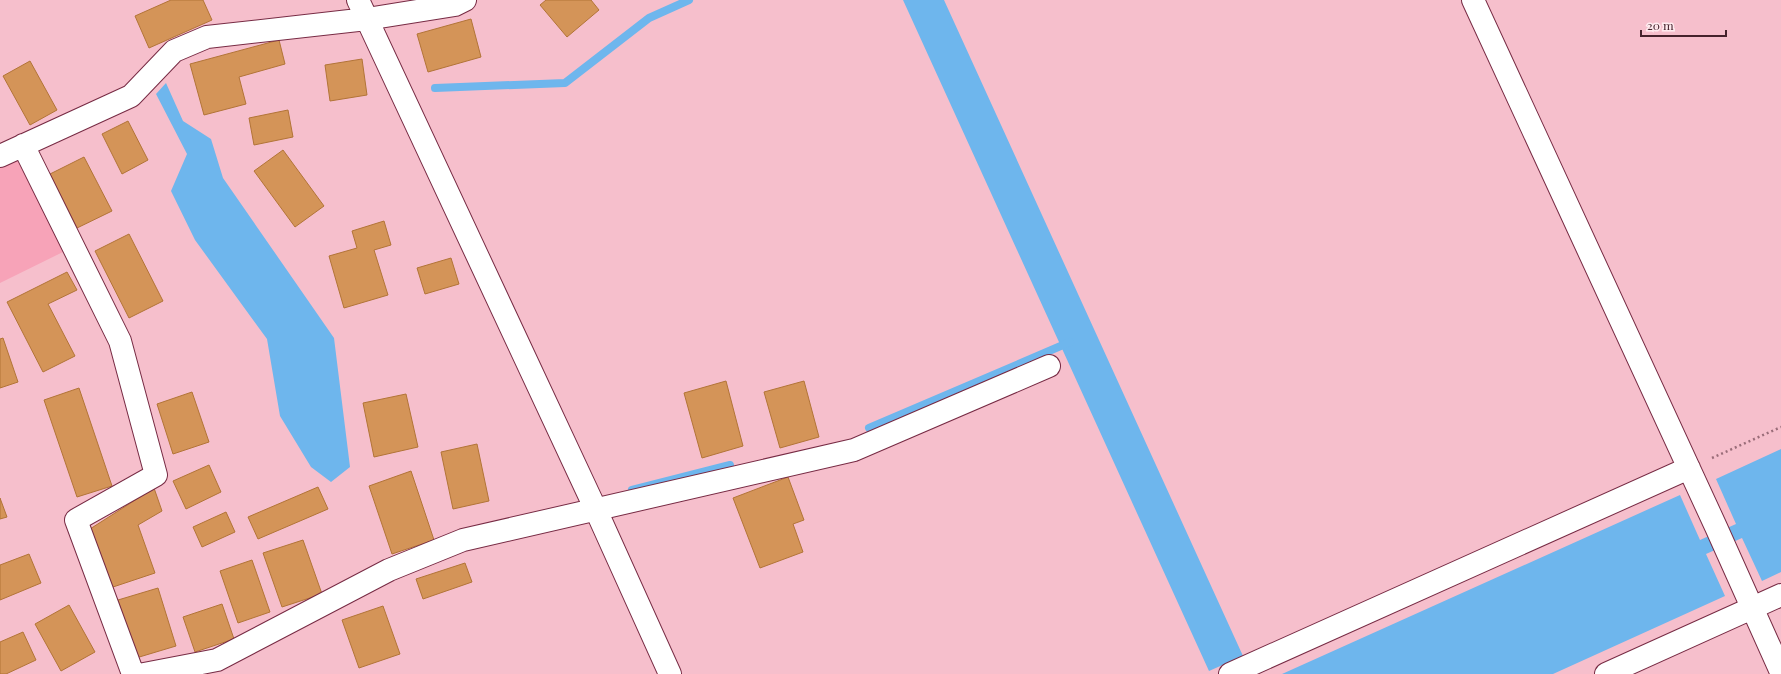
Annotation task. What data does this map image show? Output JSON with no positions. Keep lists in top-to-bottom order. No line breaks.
{"scale_bar":"20 m"}
